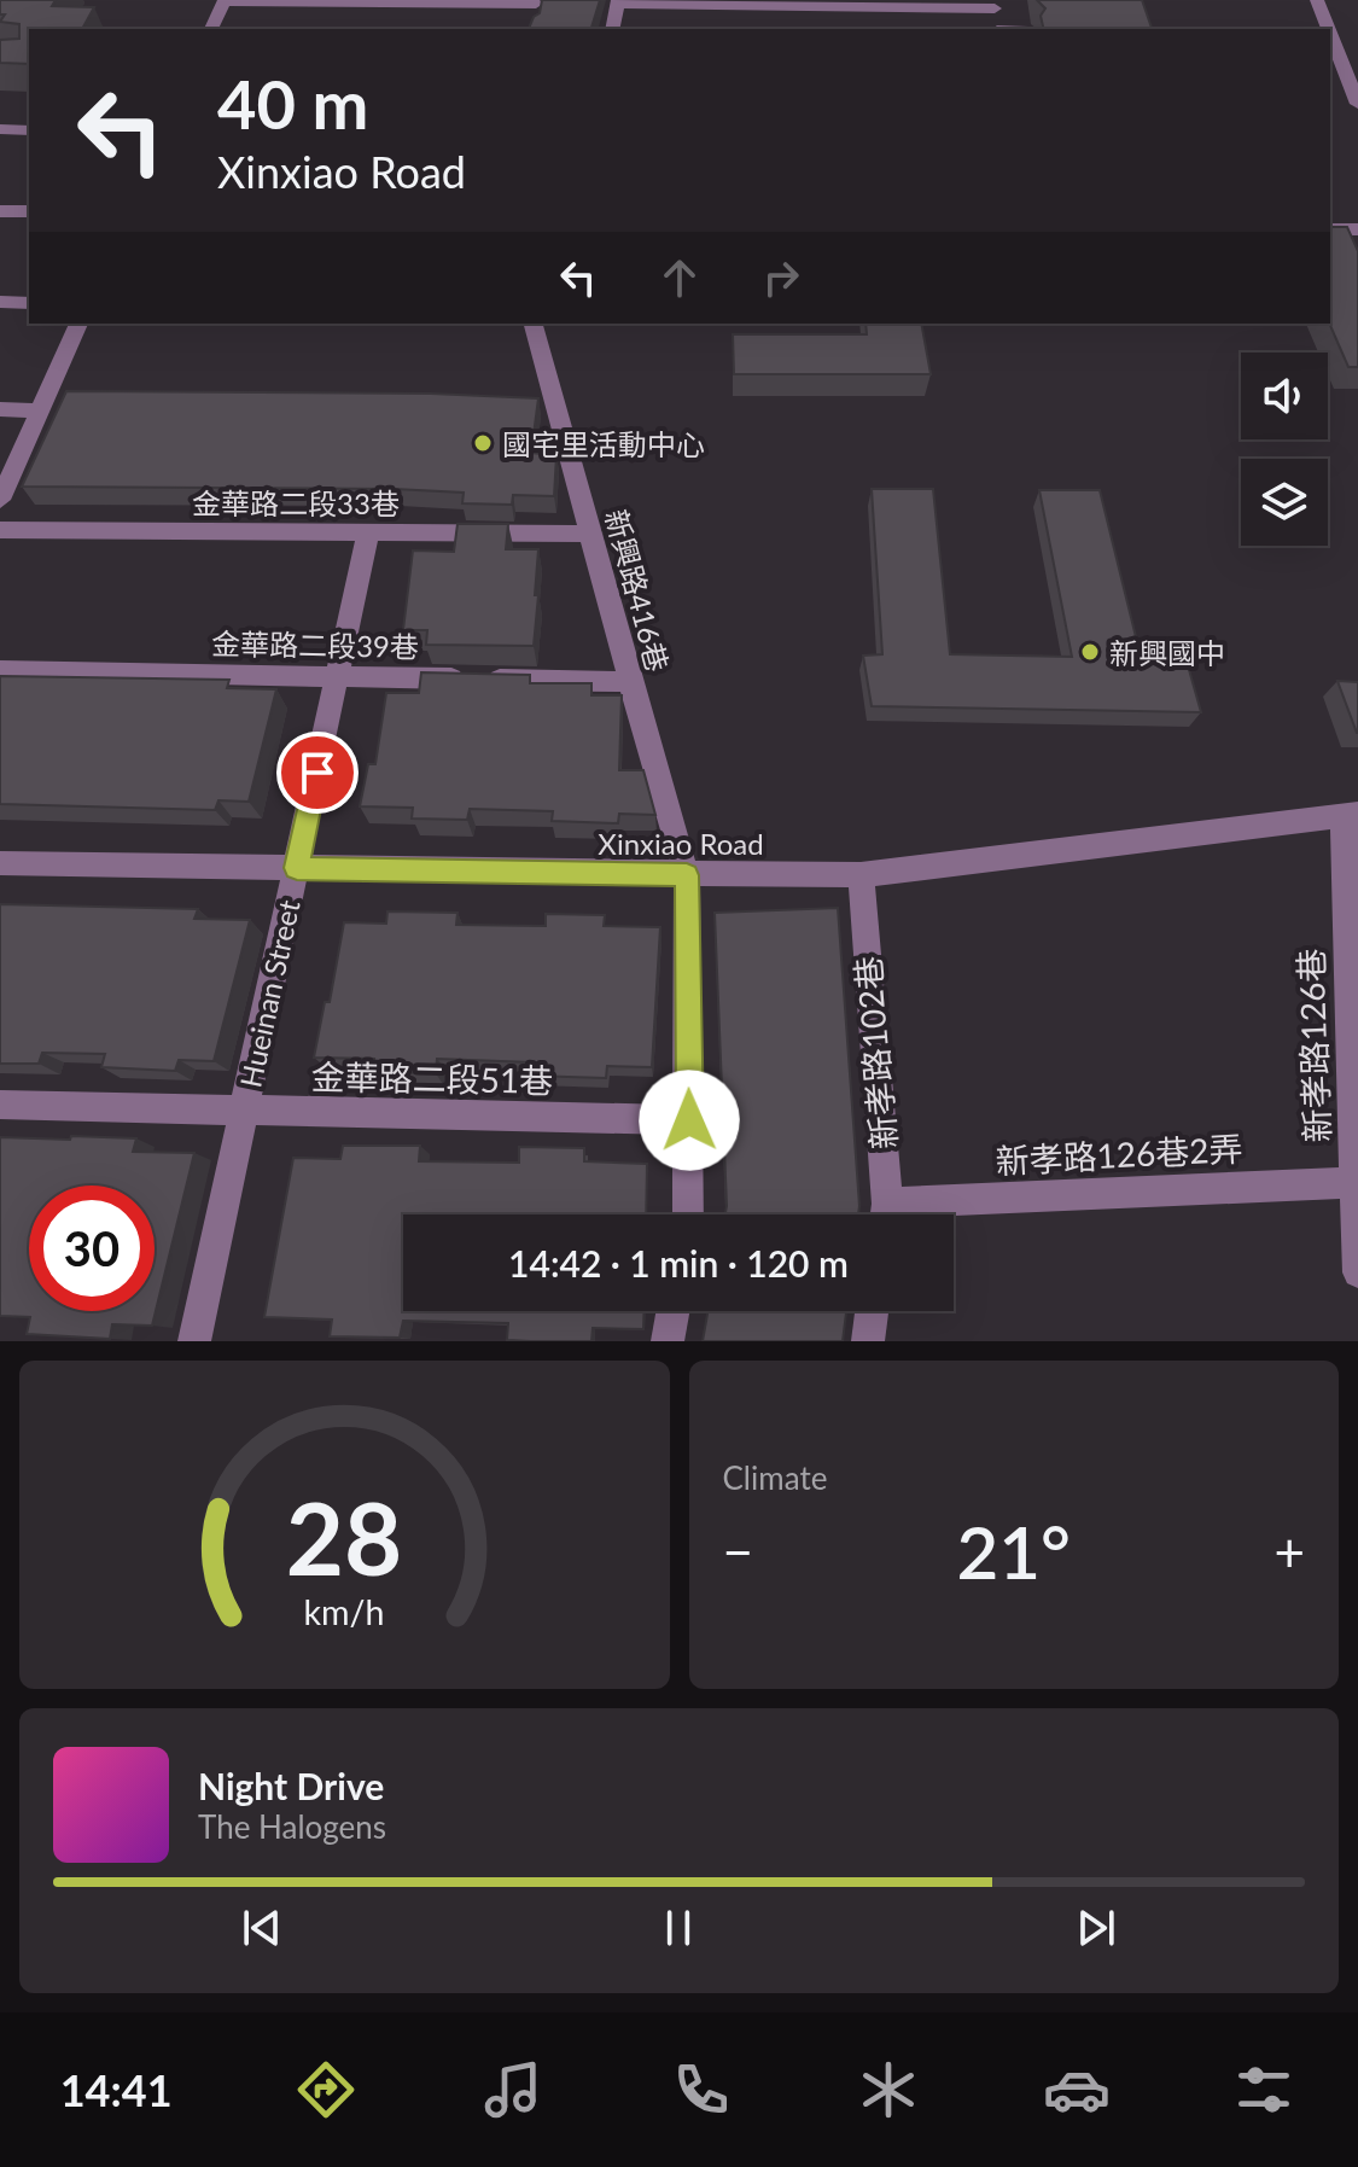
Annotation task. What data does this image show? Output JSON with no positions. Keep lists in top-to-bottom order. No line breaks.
{"streets":{"street":["金華路二段33巷","新興路416巷","金華路二段39巷","Xinxiao Road","Hueinan Street","新孝路126巷","新孝路102巷","金華路二段51巷","新孝路126巷2弄"]},"crossings":[["金華路二段33巷","新興路416巷"],["金華路二段33巷","Hueinan Street"],["新興路416巷","金華路二段39巷"],["新興路416巷","Xinxiao Road"],["新興路416巷","金華路二段51巷"],["金華路二段39巷","Hueinan Street"],["Xinxiao Road","Hueinan Street"],["Xinxiao Road","新孝路126巷"],["Xinxiao Road","新孝路102巷"],["Hueinan Street","金華路二段51巷"],["新孝路126巷","新孝路126巷2弄"]],"places":["國宅里活動中心","新興國中"],"page":{"turn":["40 m","Xinxiao Road"],"limit":"30","trip":"14:42 · 1 min · 120 m","tile":"Climate","heat":["−","21°","+"],"song":["Night Drive","The Halogens"],"tabs":"14:41","gauge":["28","km/h"]}}
